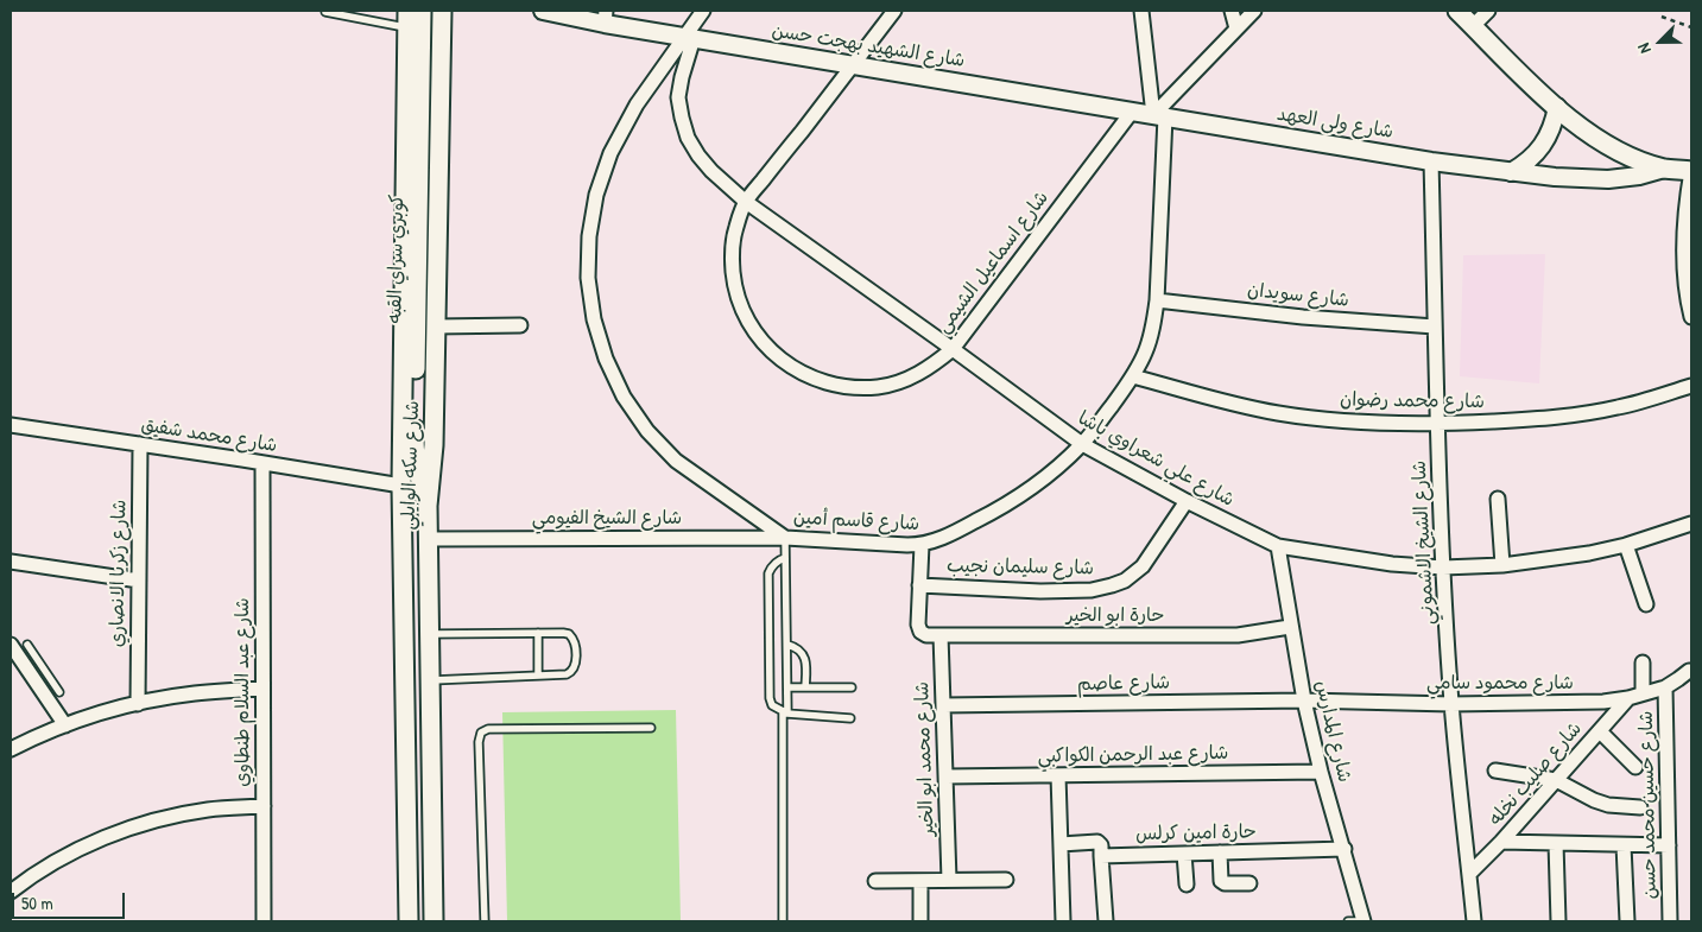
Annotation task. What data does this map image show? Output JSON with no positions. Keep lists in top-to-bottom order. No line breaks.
{"streets":{"main road":["كوبري سراي القبه","شارع سكه الوايلي"],"street":["شارع الشهيد بهجت حسن","شارع ولى العهد","شارع اسماعيل الشيمي","شارع سويدان","شارع محمد رضوان","شارع محمد شفيق","شارع علي شعراوي باشا","شارع الشيخ الفيومي","شارع قاسم أمين","شارع الشيخ الاشموني","شارع سليمان نجيب","شارع زكريا الانصاري","حارة ابو الخير","شارع عاصم","شارع محمود سامي","شارع عبد السلام طنطاوي","شارع المدارس","شارع عبد الرحمن الكواكبي","شارع محمد ابو الخير","شارع صليب نخله","شارع حسين محمد حسن","حارة امين كرلس"]},"crossings":[["شارع الشهيد بهجت حسن","شارع ولى العهد"],["شارع الشهيد بهجت حسن","شارع اسماعيل الشيمي"],["شارع الشهيد بهجت حسن","شارع علي شعراوي باشا"],["شارع الشهيد بهجت حسن","شارع قاسم أمين"],["شارع ولى العهد","شارع قاسم أمين"],["شارع ولى العهد","شارع الشيخ الاشموني"],["كوبري سراي القبه","شارع سكه الوايلي"],["شارع اسماعيل الشيمي","شارع علي شعراوي باشا"],["شارع سويدان","شارع قاسم أمين"],["شارع سويدان","شارع الشيخ الاشموني"],["شارع محمد رضوان","شارع قاسم أمين"],["شارع محمد رضوان","شارع الشيخ الاشموني"],["شارع محمد شفيق","شارع سكه الوايلي"],["شارع محمد شفيق","شارع زكريا الانصاري"],["شارع محمد شفيق","شارع عبد السلام طنطاوي"],["شارع علي شعراوي باشا","شارع قاسم أمين"],["شارع علي شعراوي باشا","شارع الشيخ الاشموني"],["شارع علي شعراوي باشا","شارع سليمان نجيب"],["شارع علي شعراوي باشا","شارع المدارس"],["شارع سكه الوايلي","شارع الشيخ الفيومي"],["شارع الشيخ الفيومي","شارع قاسم أمين"],["شارع الشيخ الاشموني","شارع محمود سامي"],["شارع الشيخ الاشموني","شارع صليب نخله"],["حارة ابو الخير","شارع المدارس"],["حارة ابو الخير","شارع محمد ابو الخير"],["شارع عاصم","شارع محمود سامي"],["شارع عاصم","شارع المدارس"],["شارع عاصم","شارع محمد ابو الخير"],["شارع محمود سامي","شارع المدارس"],["شارع محمود سامي","شارع صليب نخله"],["شارع محمود سامي","شارع حسين محمد حسن"],["شارع المدارس","شارع عبد الرحمن الكواكبي"],["شارع المدارس","حارة امين كرلس"],["شارع عبد الرحمن الكواكبي","شارع محمد ابو الخير"]],"scale_bar":"50 m","north":"bottom left"}
